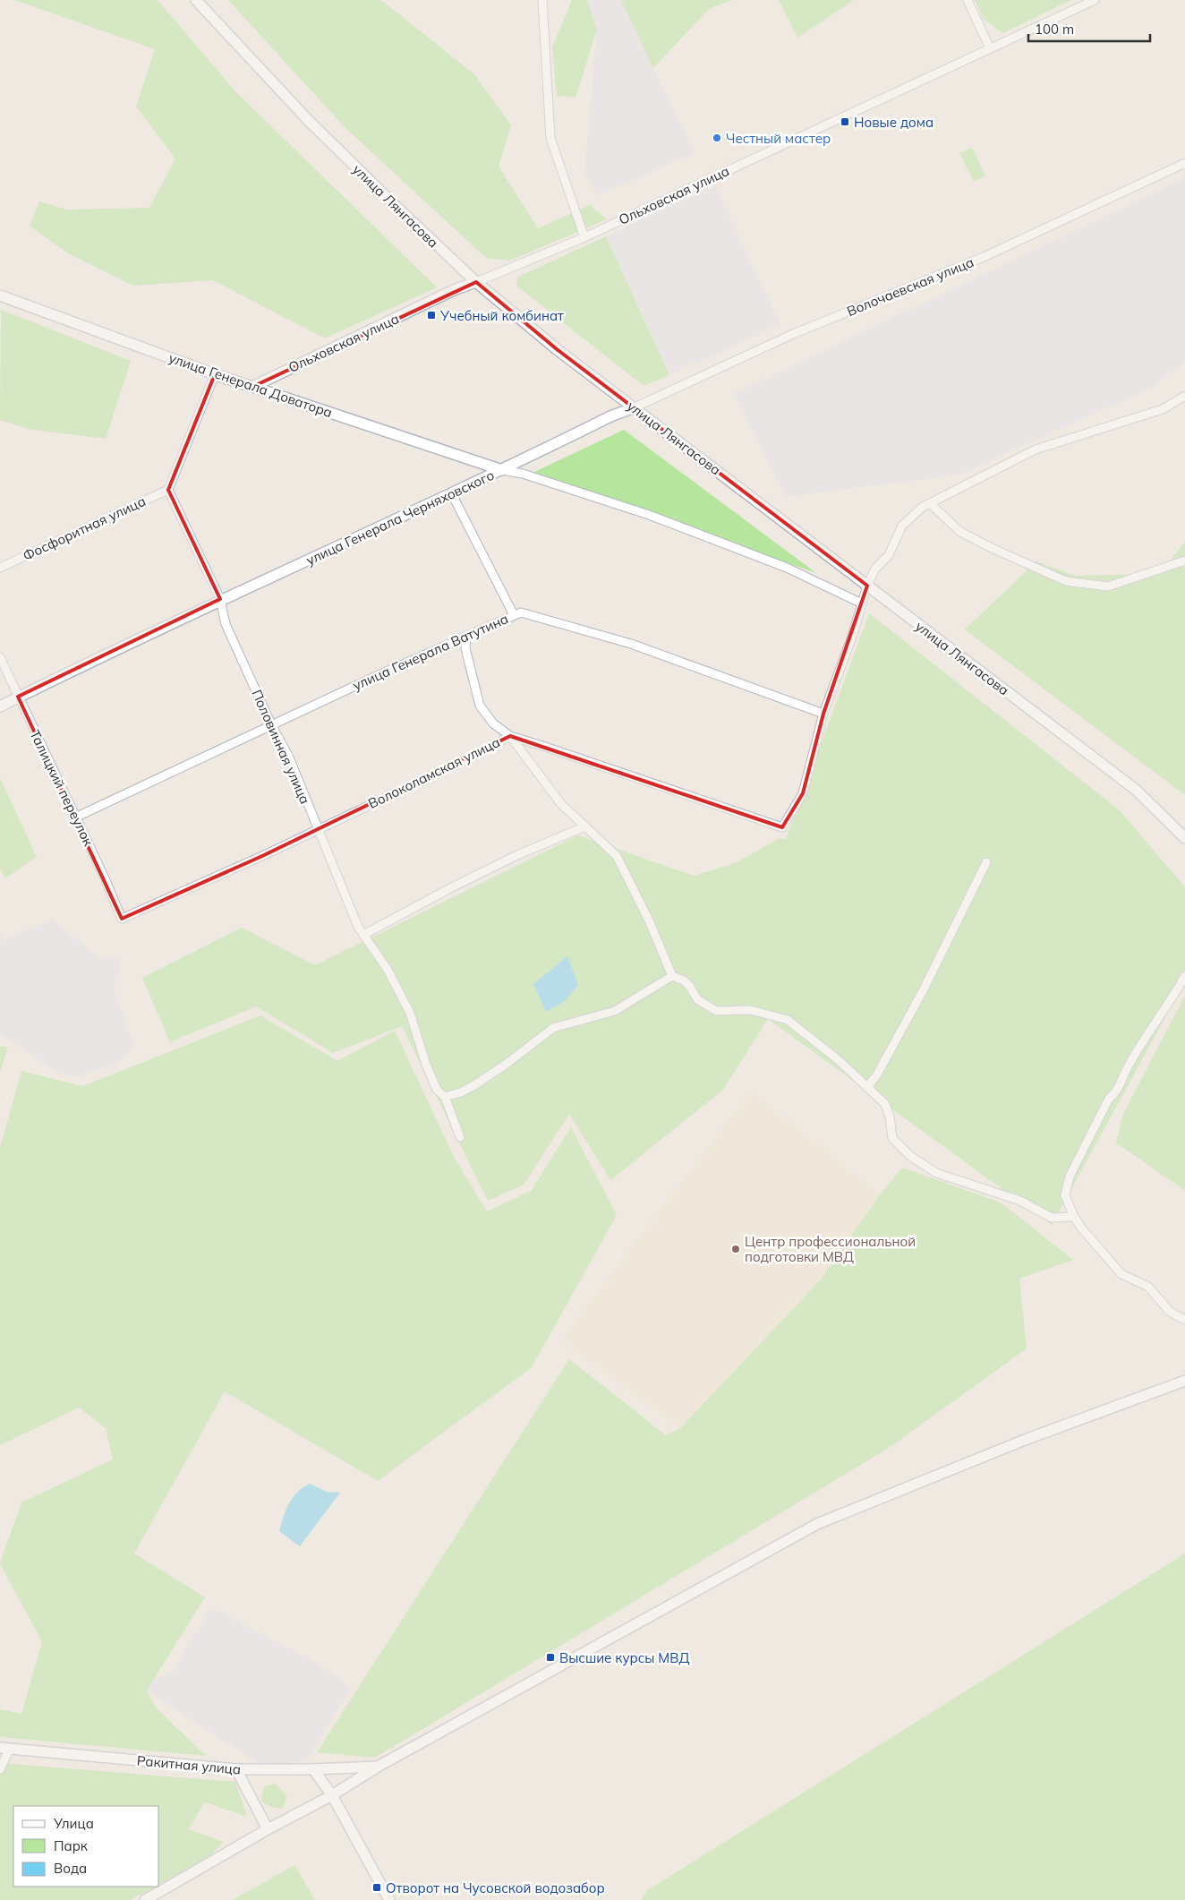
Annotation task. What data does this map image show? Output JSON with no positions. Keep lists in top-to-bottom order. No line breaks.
{"streets":{"street":["Ольховская улица","улица Лянгасова","Волочаевская улица","улица Генерала Доватора","улица Генерала Черняховского","Фосфоритная улица","улица Генерала Ватутина","Половинная улица","Волоколамская улица","Талицкий переулок","Ракитная улица"]},"crossings":[["Ольховская улица","улица Лянгасова"],["Ольховская улица","улица Генерала Доватора"],["улица Лянгасова","Волочаевская улица"],["улица Генерала Доватора","улица Генерала Черняховского"],["улица Генерала Черняховского","Половинная улица"],["улица Генерала Черняховского","Талицкий переулок"],["Фосфоритная улица","Половинная улица"],["улица Генерала Ватутина","Половинная улица"],["улица Генерала Ватутина","Волоколамская улица"],["улица Генерала Ватутина","Талицкий переулок"],["Половинная улица","Волоколамская улица"],["Волоколамская улица","Талицкий переулок"]],"places":{"transit":["Новые дома","Учебный комбинат","Высшие курсы МВД","Отворот на Чусовской водозабор"],"other":["Честный мастер","Центр профессиональной подготовки МВД"]},"legend":["Улица","Парк","Вода"],"scale_bar":"100 m"}
